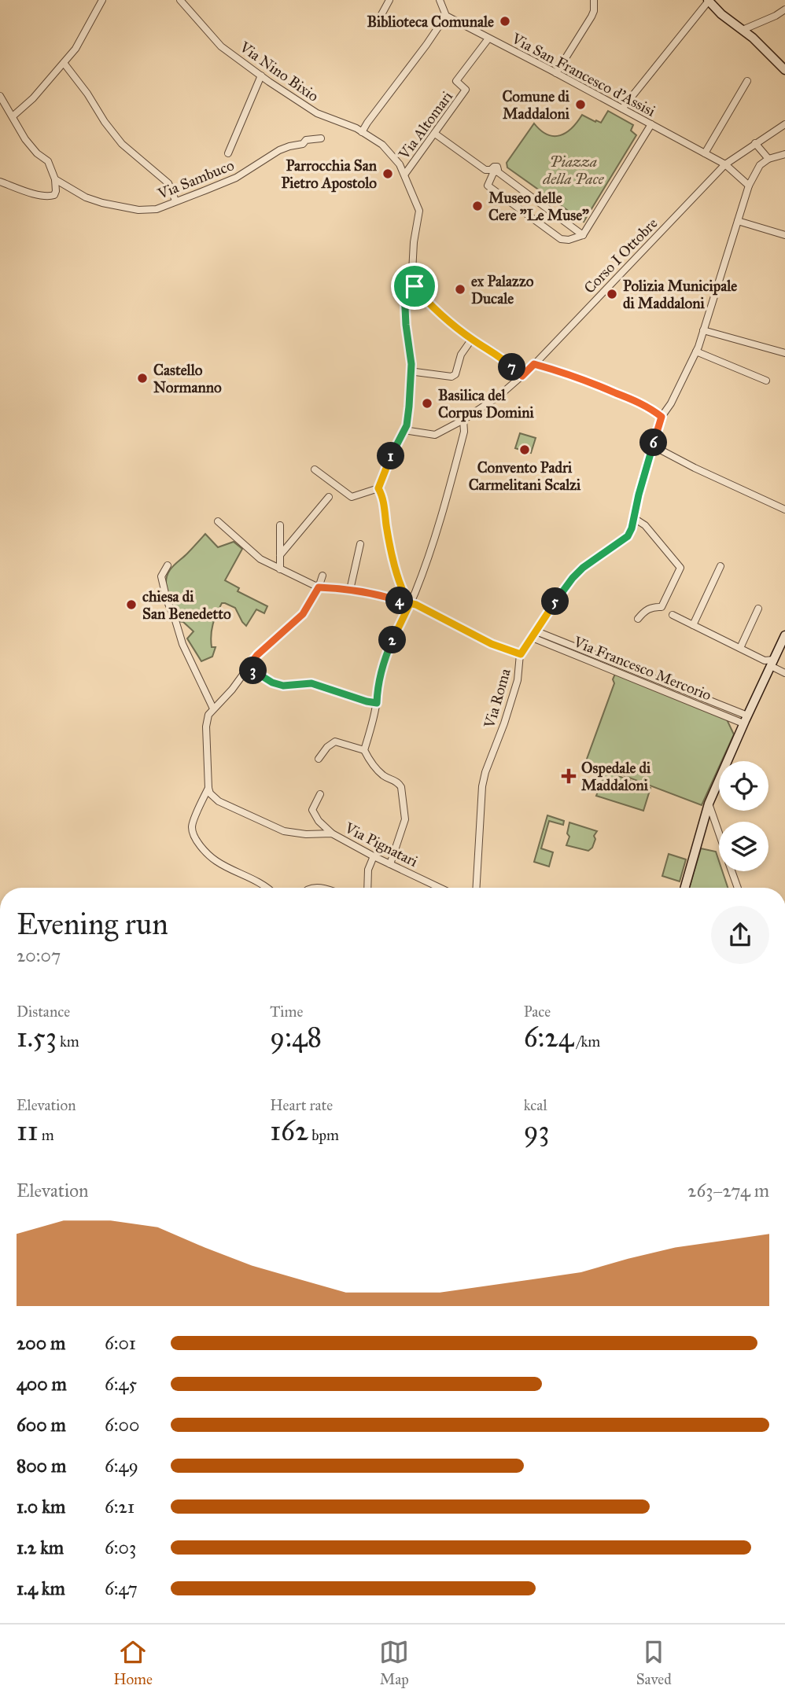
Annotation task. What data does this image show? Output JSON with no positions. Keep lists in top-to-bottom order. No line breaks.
{"streets":{"street":["Via Nino Bixio","Via San Francesco d'Assisi","Via Altomari","Via Sambuco","Corso I Ottobre","Via Francesco Mercorio","Via Roma","Via Pignatari"]},"crossings":[["Via Nino Bixio","Via Altomari"],["Via San Francesco d'Assisi","Via Altomari"],["Via San Francesco d'Assisi","Corso I Ottobre"],["Via San Francesco d'Assisi","Via Roma"],["Via Francesco Mercorio","Via Roma"]],"parks":["Piazza della Pace"],"places":{"other":["Biblioteca Comunale","Comune di Maddaloni","Parrocchia San Pietro Apostolo","Museo delle Cere \"Le Muse\"","ex Palazzo Ducale","Polizia Municipale di Maddaloni","Castello Normanno","Basilica del Corpus Domini","Convento Padri Carmelitani Scalzi","chiesa di San Benedetto"],"health":["Ospedale di Maddaloni"]},"page":{"pins":["7","6","1","4","5","2","3"],"heading":["Evening run","20:07"],"stats":[["Distance","1.53 km"],["Time","9:48"],["Pace","6:24 /km"],["Elevation","11 m"],["Heart rate","162 bpm"],["kcal","93"]],"chart":["Elevation","263–274 m"],"list":[{"name":"200 m","note":"6:01"},{"name":"400 m","note":"6:45"},{"name":"600 m","note":"6:00"},{"name":"800 m","note":"6:49"},{"name":"1.0 km","note":"6:21"},{"name":"1.2 km","note":"6:03"},{"name":"1.4 km","note":"6:47"}],"tabs":["Home","Map","Saved"]}}
